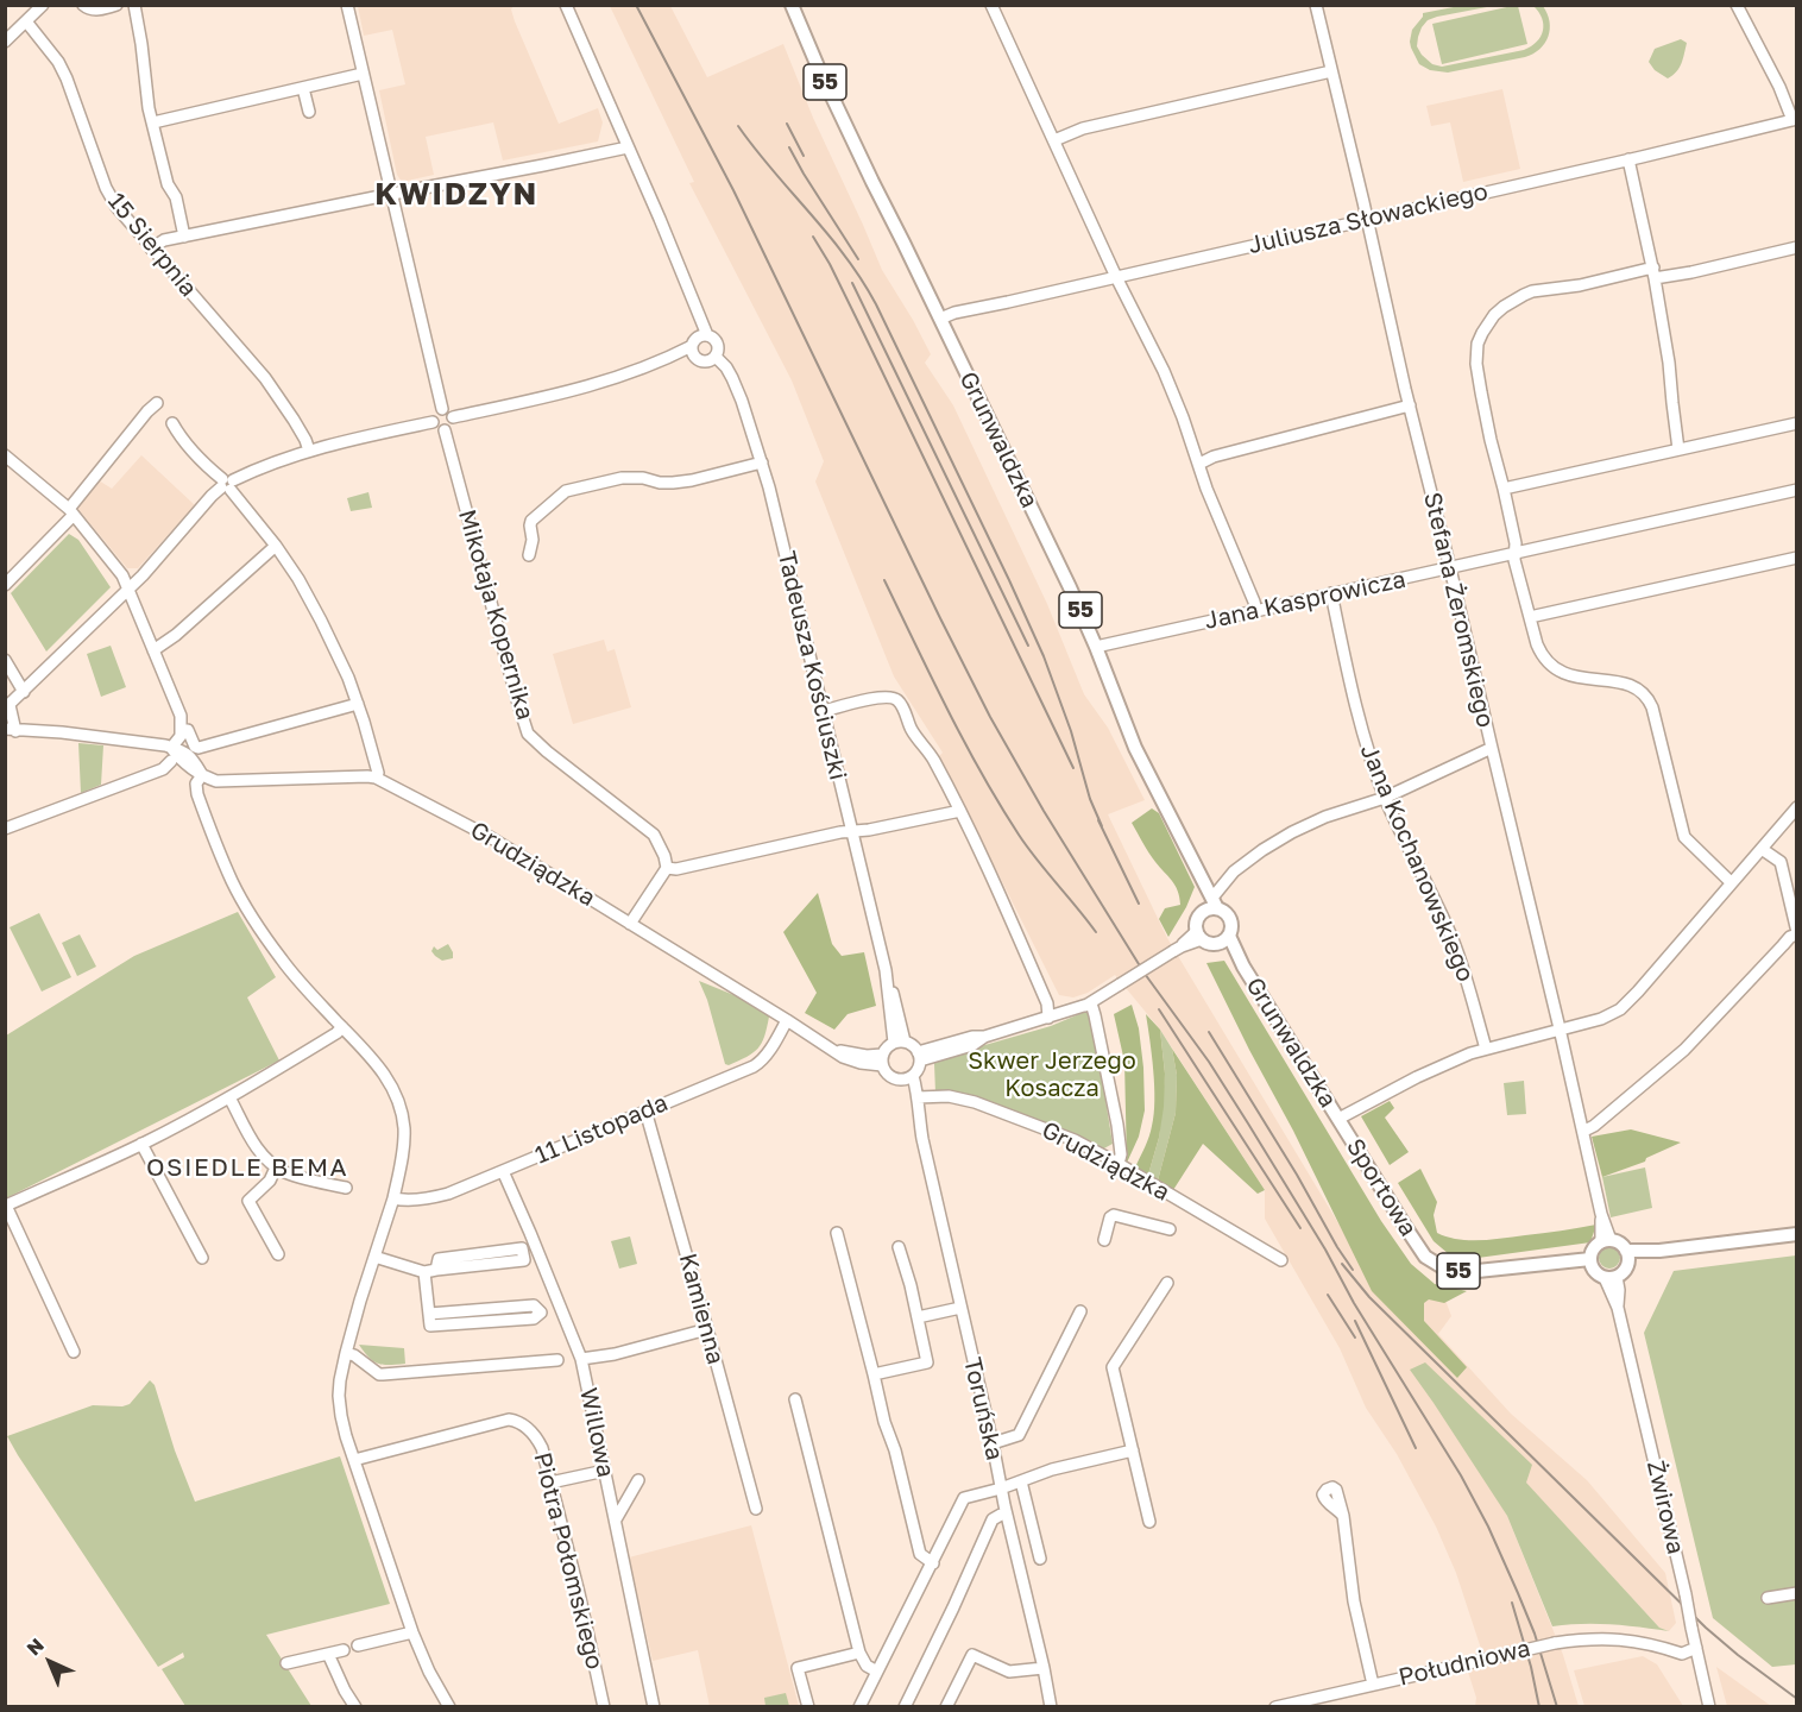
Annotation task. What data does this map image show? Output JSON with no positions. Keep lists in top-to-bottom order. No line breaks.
{"streets":{"main road":["55","Grunwaldzka","Sportowa"],"street":["Juliusza Słowackiego","15 Sierpnia","Jana Kasprowicza","Stefana Żeromskiego","Mikołaja Kopernika","Tadeusza Kościuszki","Jana Kochanowskiego","Grudziądzka","11 Listopada","Kamienna","Toruńska","Willowa","Żwirowa","Piotra Połomskiego","Południowa"]},"crossings":[["55","Grunwaldzka"],["Juliusza Słowackiego","Grunwaldzka"],["Juliusza Słowackiego","Stefana Żeromskiego"],["Grunwaldzka","Jana Kasprowicza"],["Grunwaldzka","Sportowa"],["Jana Kasprowicza","Stefana Żeromskiego"],["Jana Kasprowicza","Jana Kochanowskiego"],["Stefana Żeromskiego","Sportowa"],["Stefana Żeromskiego","Żwirowa"],["Tadeusza Kościuszki","Grudziądzka"],["Tadeusza Kościuszki","Toruńska"],["Grudziądzka","11 Listopada"],["Grudziądzka","Toruńska"],["11 Listopada","Kamienna"],["11 Listopada","Willowa"],["Sportowa","Żwirowa"],["Żwirowa","Południowa"]],"districts":["KWIDZYN","OSIEDLE BEMA"],"parks":["Skwer Jerzego Kosacza"],"north":"top left"}
